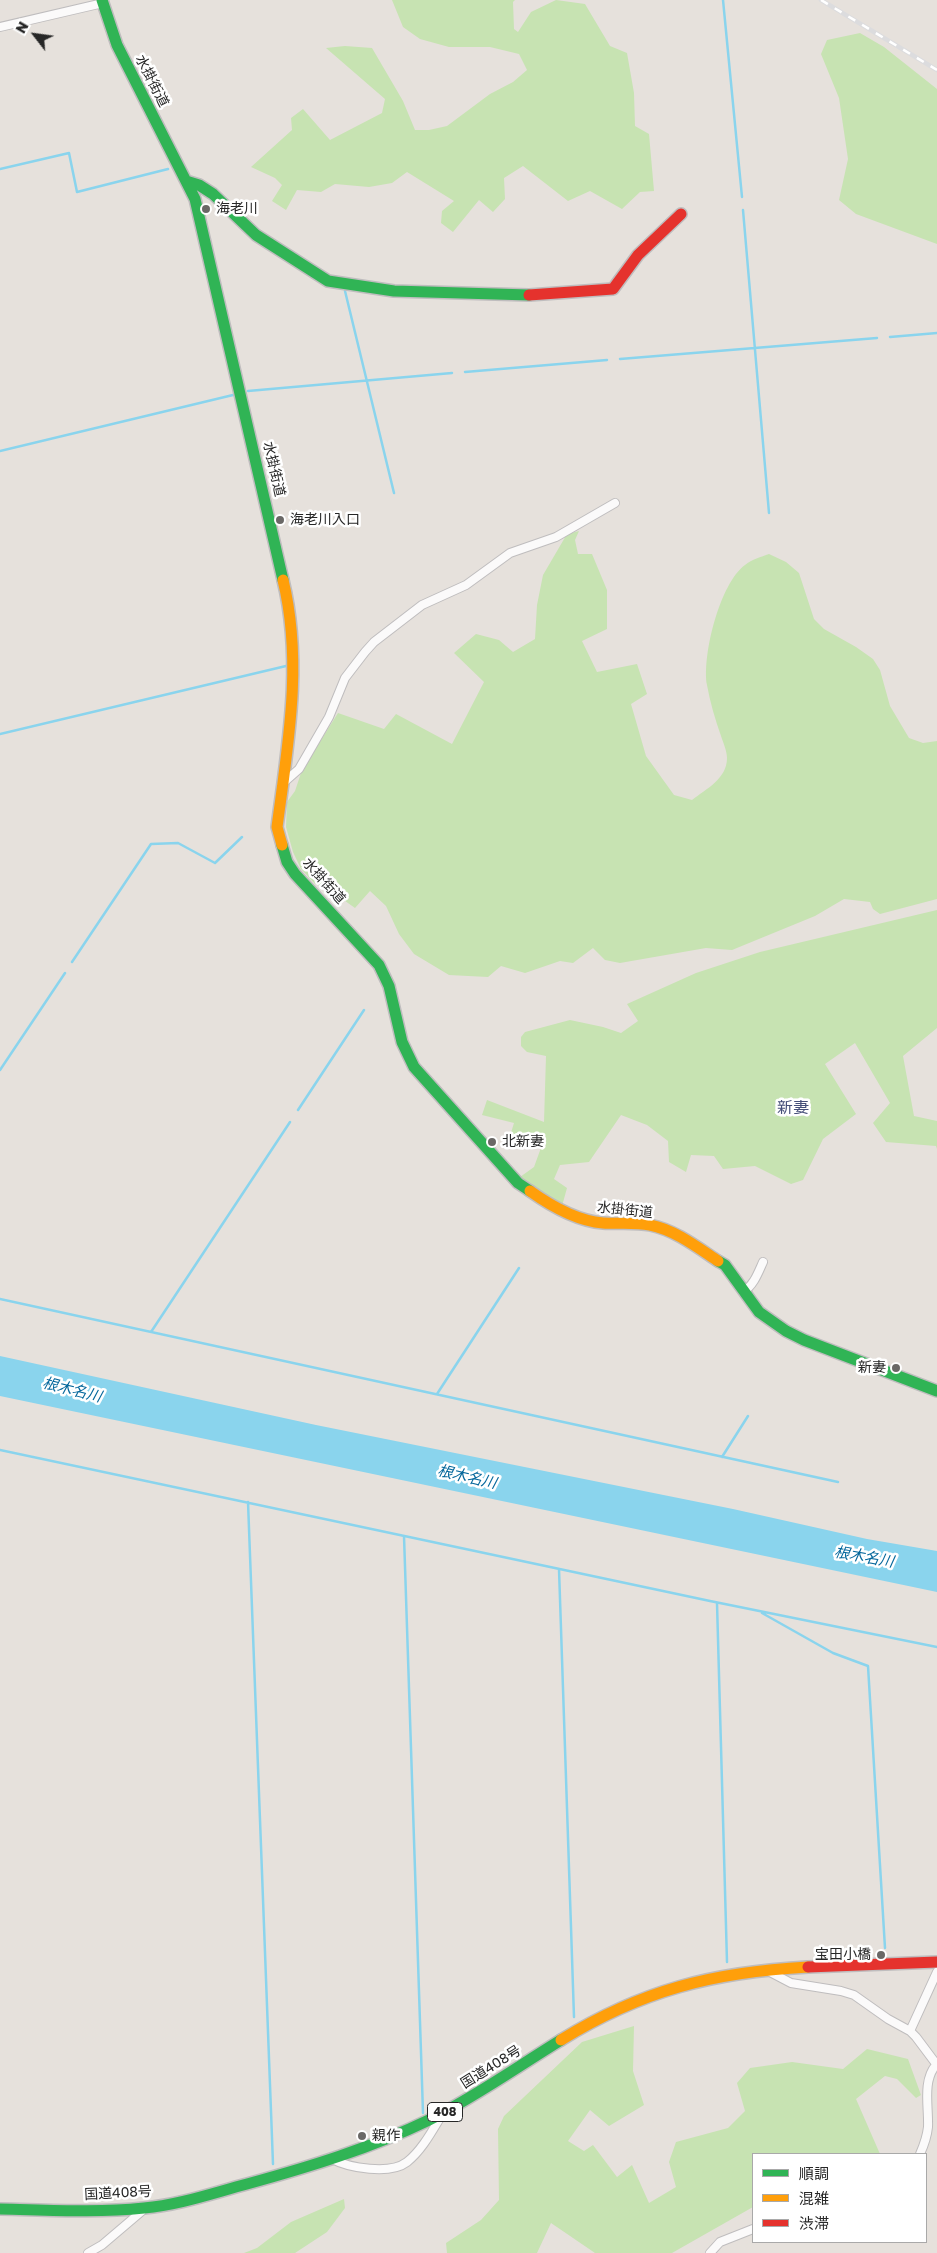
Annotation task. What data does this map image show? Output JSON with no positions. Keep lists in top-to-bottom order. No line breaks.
{"streets":{"main road":["水掛街道","国道408号","408"]},"districts":["新妻"],"water":["根木名川"],"places":["海老川","海老川入口","北新妻","新妻","宝田小橋","親作"],"legend":["順調","混雑","渋滞"],"north":"top left"}
